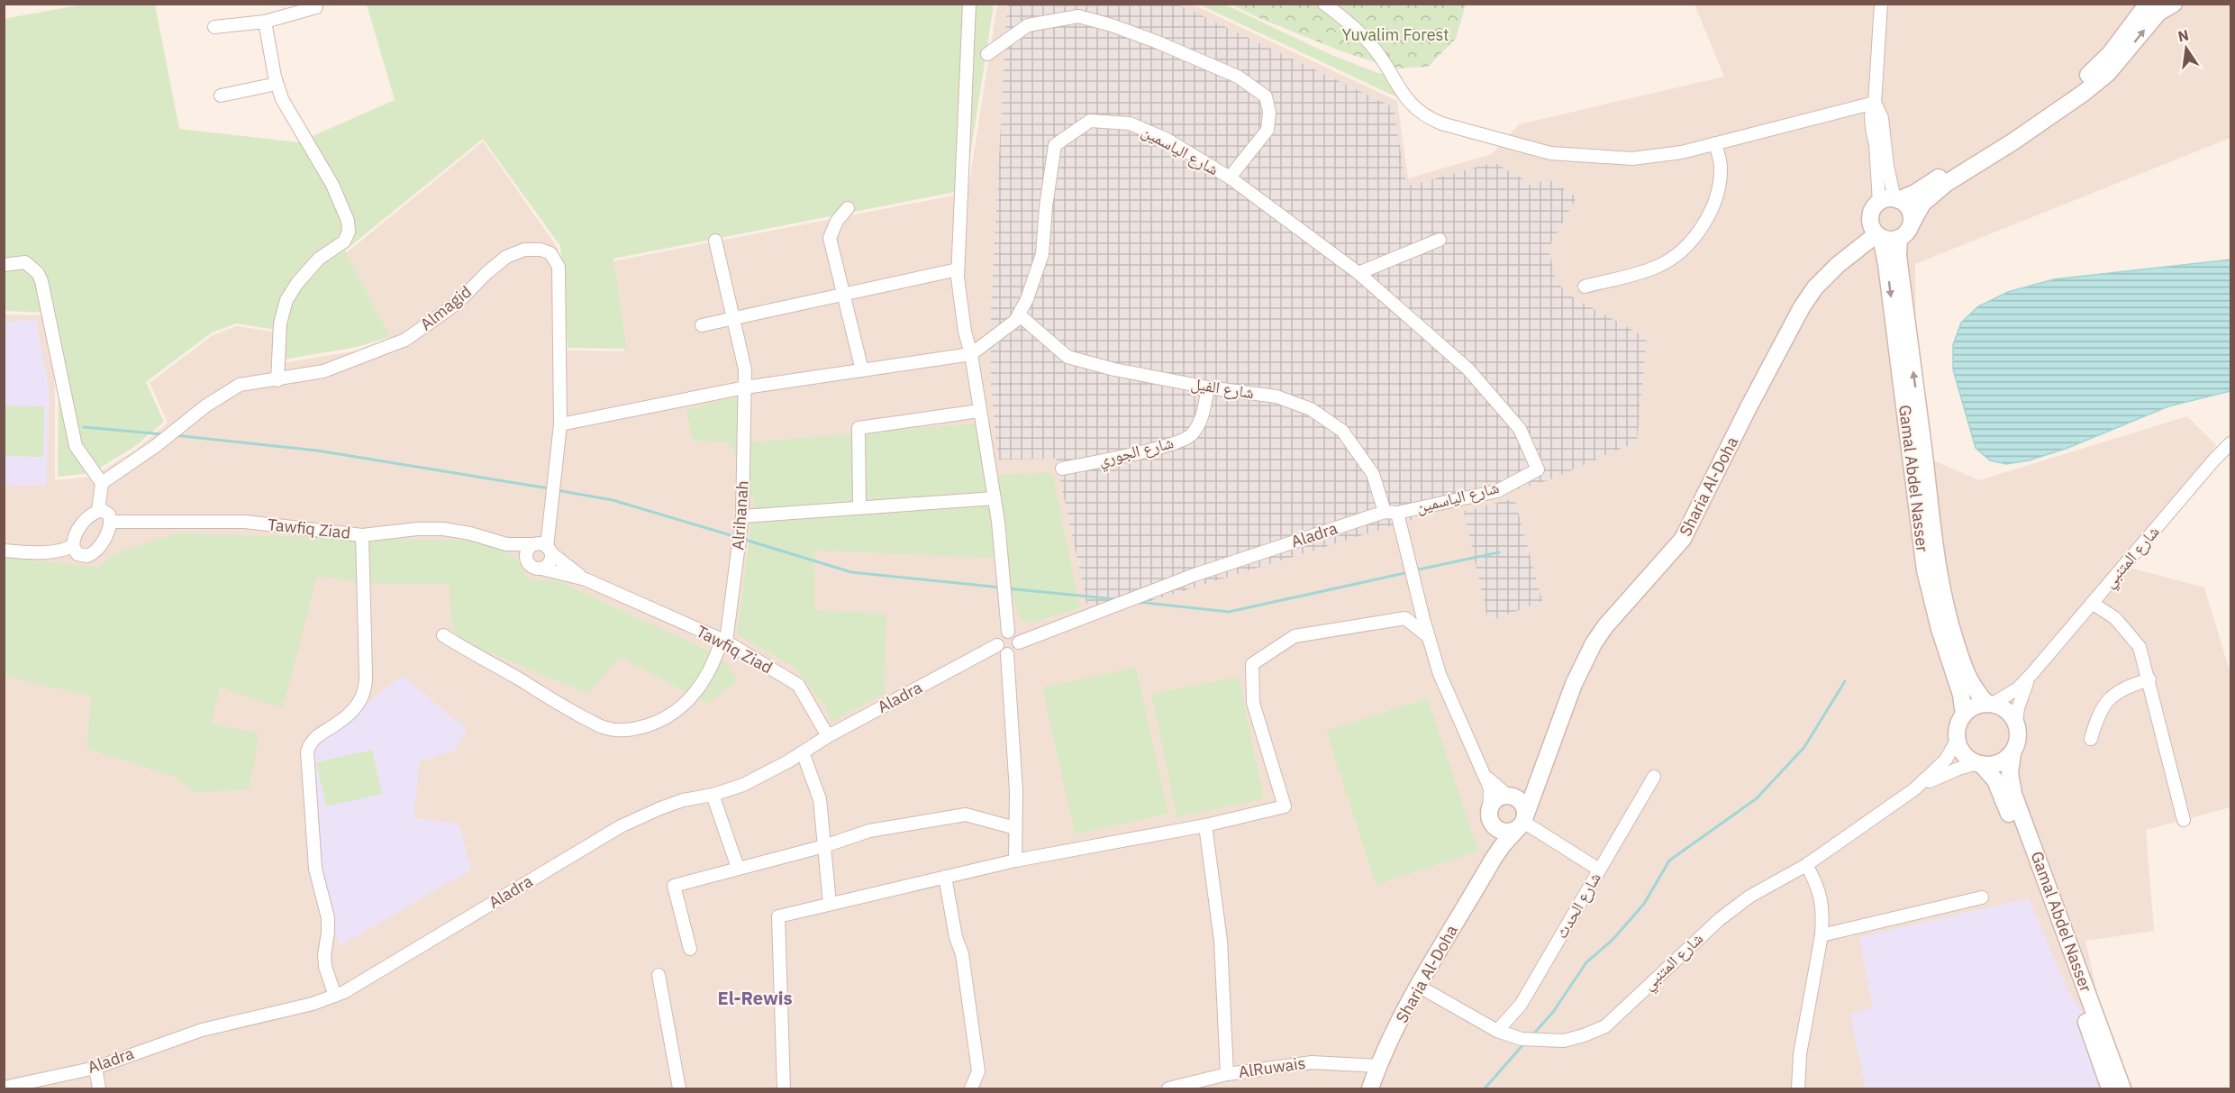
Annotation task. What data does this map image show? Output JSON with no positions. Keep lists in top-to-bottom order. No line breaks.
{"streets":{"street":["شارع الياسمين","Almagid","شارع الفيل","شارع الجوري","Gamal Abdel Nasser","Sharia Al-Doha","Alrihanah","Tawfiq Ziad","Aladra","شارع المتنبي","شارع الحدث","AlRuwais"]},"crossings":[["شارع الياسمين","شارع الفيل"],["شارع الياسمين","Aladra"],["شارع الفيل","شارع الجوري"],["شارع الفيل","Aladra"],["Gamal Abdel Nasser","Sharia Al-Doha"],["Sharia Al-Doha","شارع المتنبي"],["Sharia Al-Doha","AlRuwais"],["Alrihanah","Tawfiq Ziad"],["Tawfiq Ziad","Aladra"],["شارع المتنبي","شارع الحدث"]],"districts":["El-Rewis"],"parks":["Yuvalim Forest"],"north":"top"}
